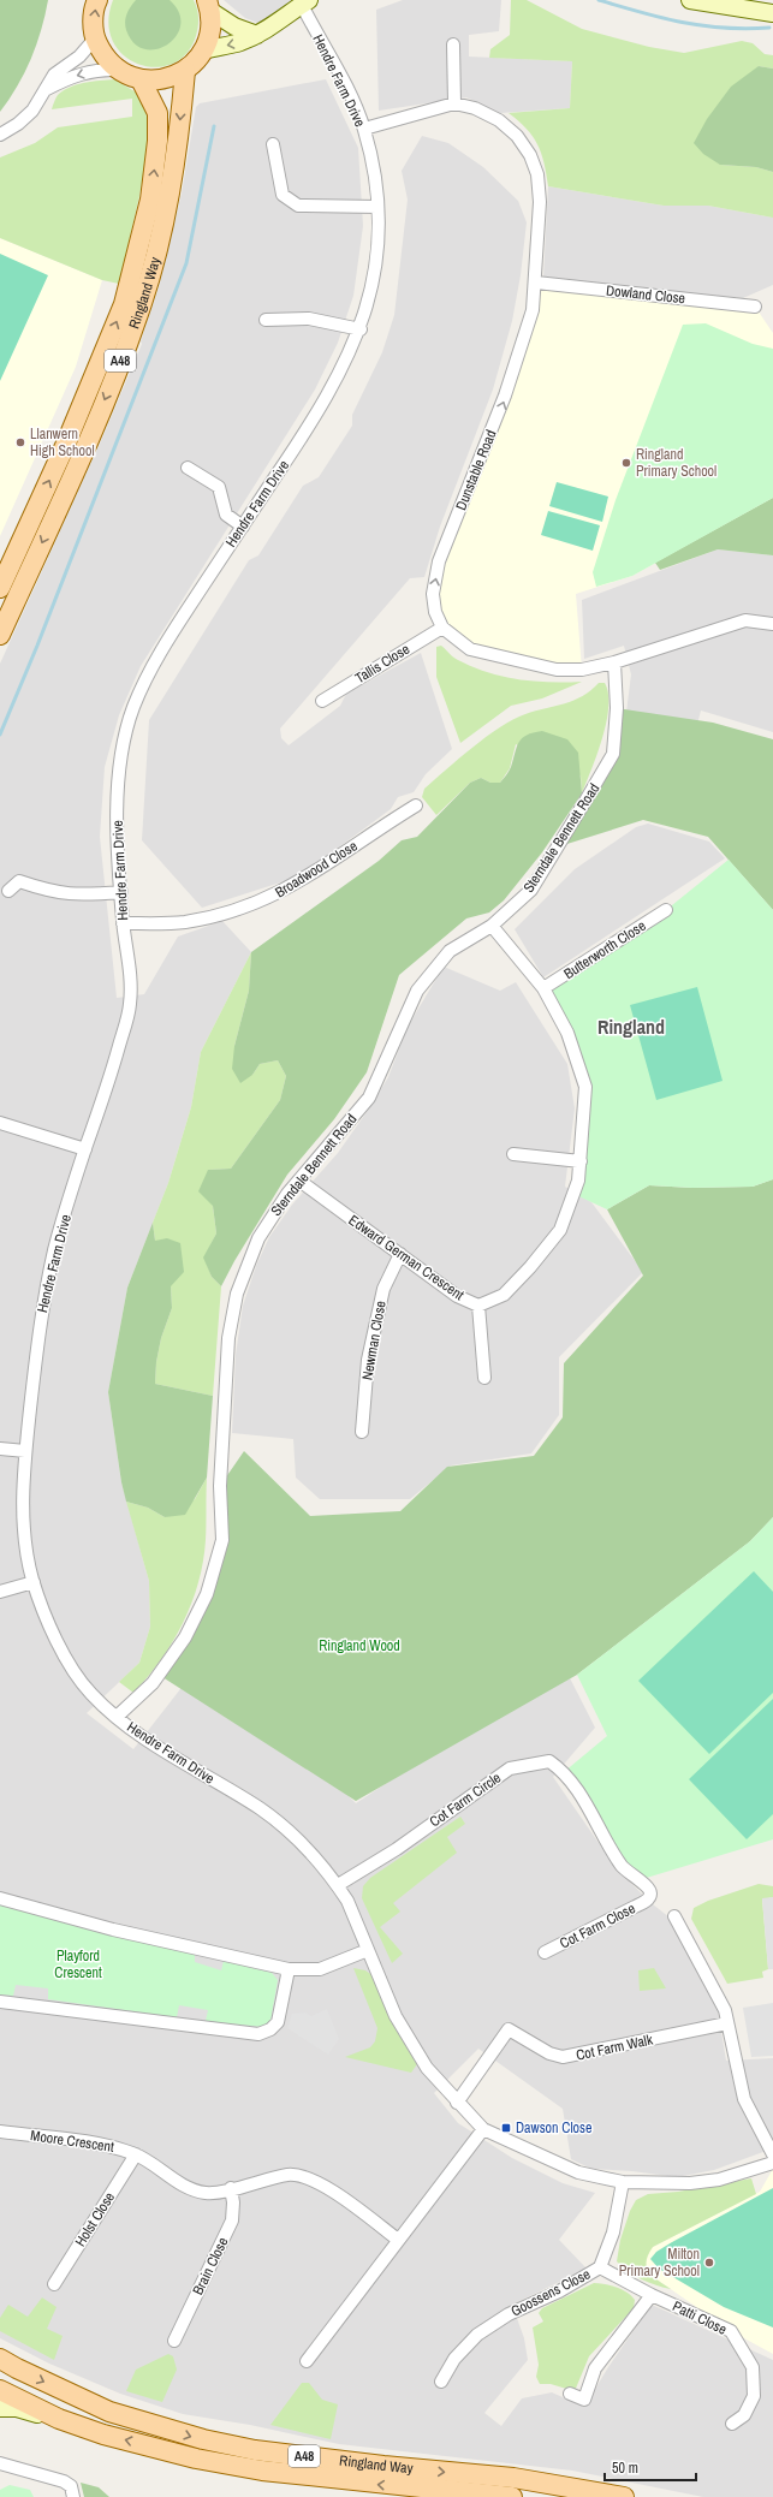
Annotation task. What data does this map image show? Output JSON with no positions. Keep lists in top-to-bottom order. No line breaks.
{"streets":{"main road":["Ringland Way","A48"],"street":["Hendre Farm Drive","Dowland Close","Dunstable Road","Tallis Close","Sterndale Bennett Road","Broadwood Close","Butterworth Close","Edward German Crescent","Newman Close","Cot Farm Circle","Cot Farm Close","Cot Farm Walk","Moore Crescent","Holst Close","Brain Close","Goossens Close","Patti Close"]},"crossings":[["Hendre Farm Drive","Sterndale Bennett Road"],["Hendre Farm Drive","Broadwood Close"],["Hendre Farm Drive","Cot Farm Circle"],["Hendre Farm Drive","Cot Farm Walk"],["Hendre Farm Drive","Goossens Close"],["Dowland Close","Dunstable Road"],["Dunstable Road","Tallis Close"],["Sterndale Bennett Road","Edward German Crescent"],["Butterworth Close","Edward German Crescent"],["Edward German Crescent","Newman Close"],["Cot Farm Circle","Cot Farm Close"],["Moore Crescent","Holst Close"],["Moore Crescent","Brain Close"],["Goossens Close","Patti Close"]],"one_way":["Dunstable Road"],"districts":["Ringland"],"parks":["Ringland Wood","Playford Crescent"],"places":{"other":["Llanwern High School","Ringland Primary School","Milton Primary School"],"transit":["Dawson Close"]},"scale_bar":"50 m"}
